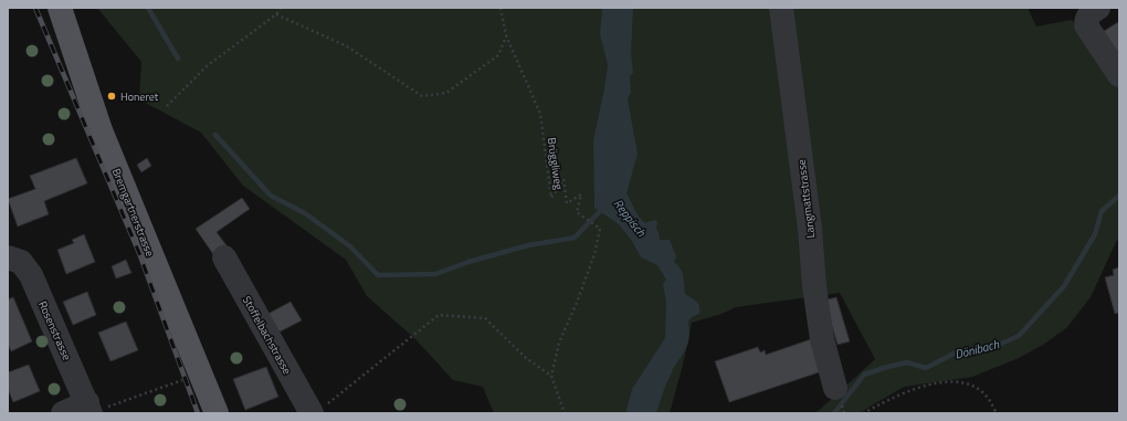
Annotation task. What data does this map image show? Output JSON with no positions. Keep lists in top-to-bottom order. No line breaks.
{"streets":{"main road":["Bremgartnerstrasse"],"street":["Langmattstrasse","Rosenstrasse","Stoffelbachstrasse"],"path":["Brüggliweg"]},"water":["Reppisch","Dönibach"],"places":["Honeret"]}
